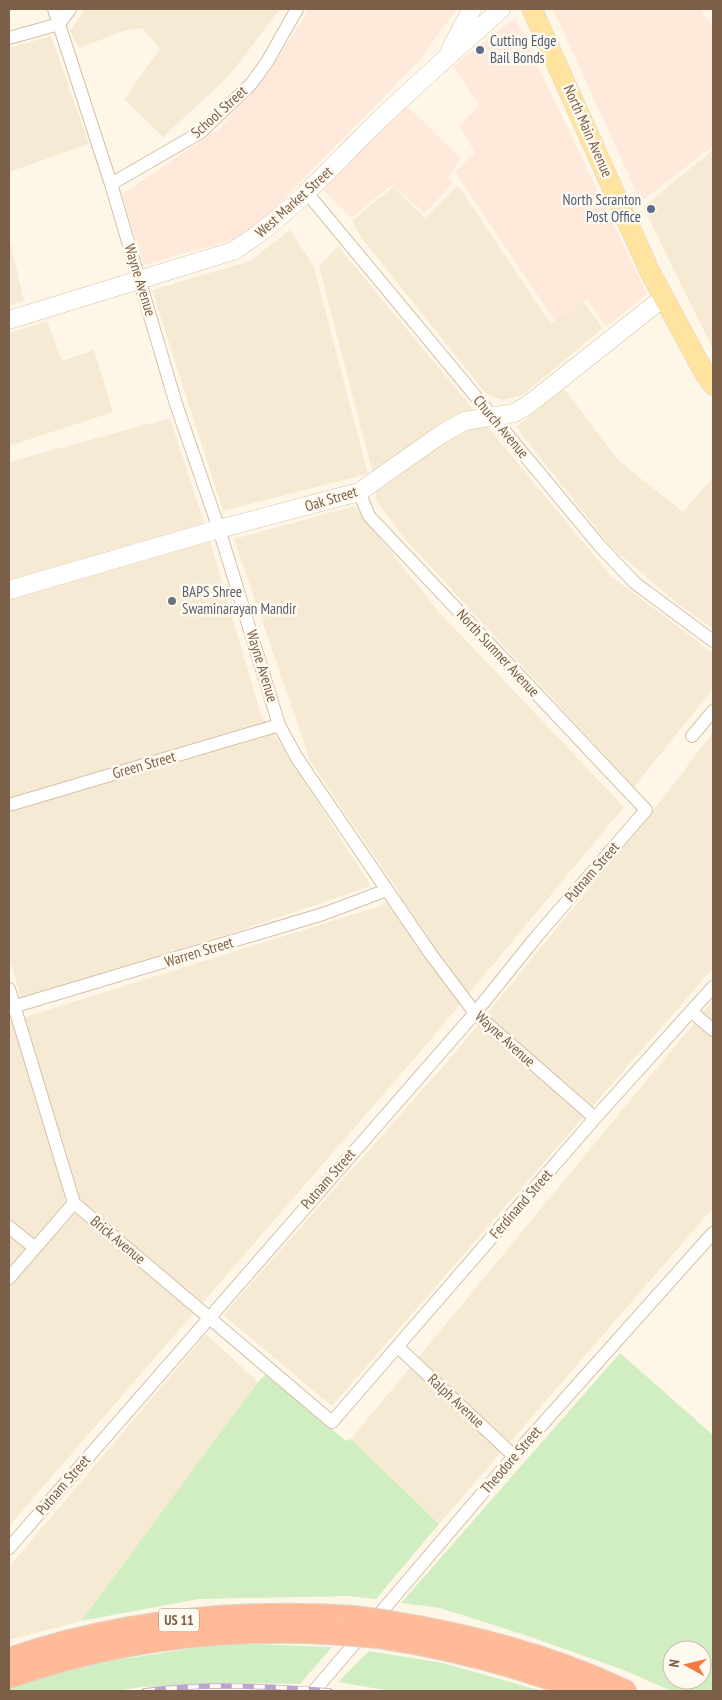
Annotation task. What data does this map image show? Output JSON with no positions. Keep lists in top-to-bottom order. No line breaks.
{"streets":{"highway":["US 11"],"main road":["North Main Avenue"],"street":["School Street","West Market Street","Wayne Avenue","Church Avenue","Oak Street","North Sumner Avenue","Green Street","Putnam Street","Warren Street","Ferdinand Street","Brick Avenue","Ralph Avenue","Theodore Street"]},"crossings":[["School Street","Wayne Avenue"],["North Main Avenue","Oak Street"],["West Market Street","Wayne Avenue"],["West Market Street","Church Avenue"],["Wayne Avenue","Oak Street"],["Wayne Avenue","Green Street"],["Wayne Avenue","Putnam Street"],["Wayne Avenue","Warren Street"],["Wayne Avenue","Ferdinand Street"],["Church Avenue","Oak Street"],["Oak Street","North Sumner Avenue"],["North Sumner Avenue","Putnam Street"],["Putnam Street","Brick Avenue"],["Ferdinand Street","Brick Avenue"],["Ferdinand Street","Ralph Avenue"],["Ralph Avenue","Theodore Street"]],"places":["Cutting Edge Bail Bonds","North Scranton Post Office","BAPS Shree Swaminarayan Mandir"],"north":"left"}
